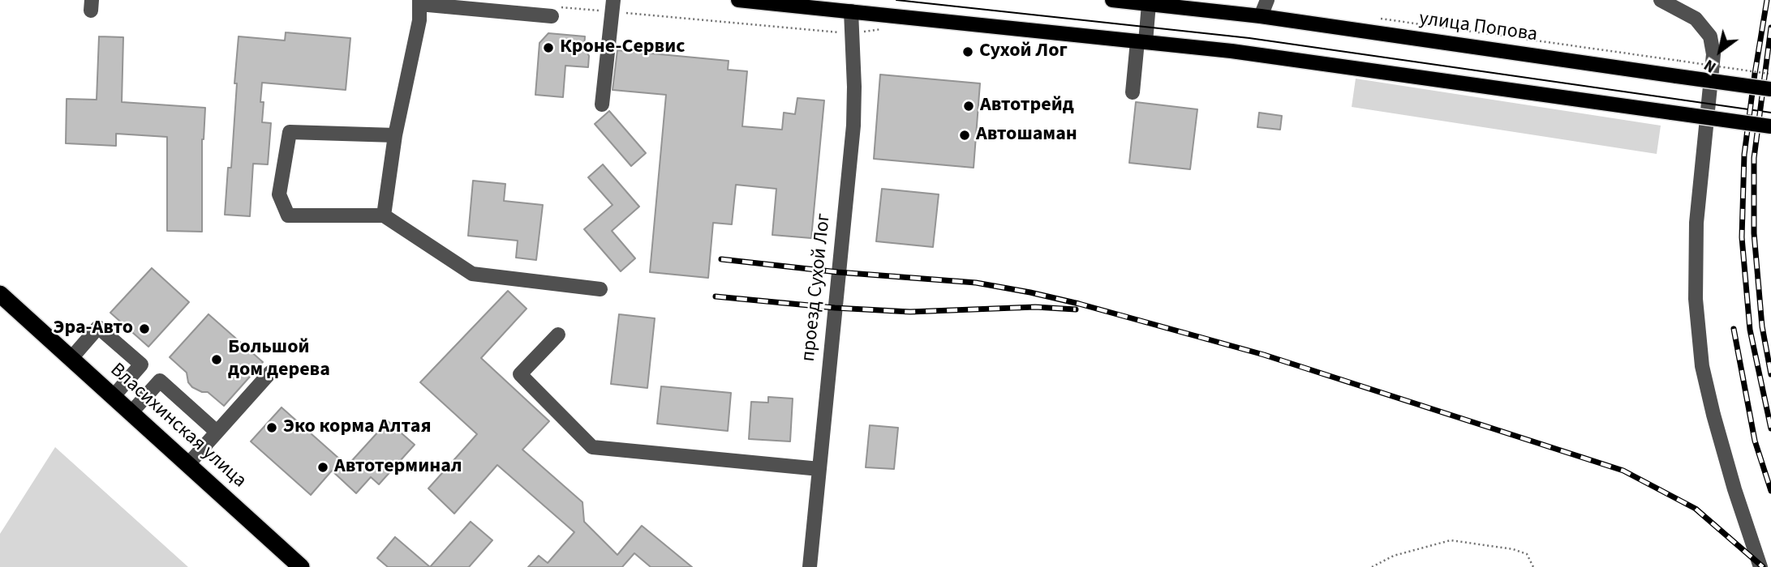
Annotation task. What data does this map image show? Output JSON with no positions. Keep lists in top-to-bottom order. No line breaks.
{"streets":{"highway":["Власихинская улица"],"main road":["улица Попова"],"street":["проезд Сухой Лог"]},"places":["Кроне-Сервис","Сухой Лог","Автотрейд","Автошаман","Эра-Авто","Большой дом дерева","Эко корма Алтая","Автотерминал"],"north":"bottom left"}
